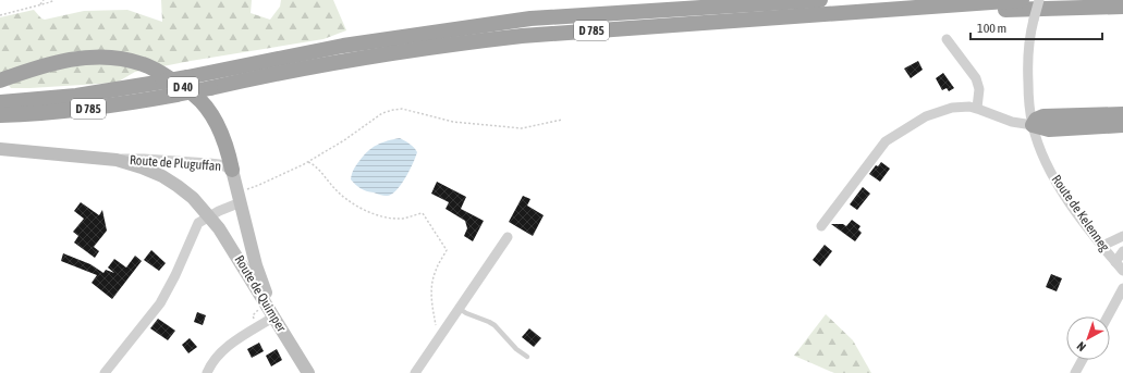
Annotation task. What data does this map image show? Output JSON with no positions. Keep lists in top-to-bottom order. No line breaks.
{"streets":{"highway":["D 785","D 40"],"main road":["Route de Pluguffan","Route de Quimper"],"street":["Route de Kelenneg"]},"crossings":[["D 40","Route de Pluguffan"],["D 40","Route de Quimper"],["Route de Pluguffan","Route de Quimper"]],"scale_bar":"100 m","north":"bottom left"}
